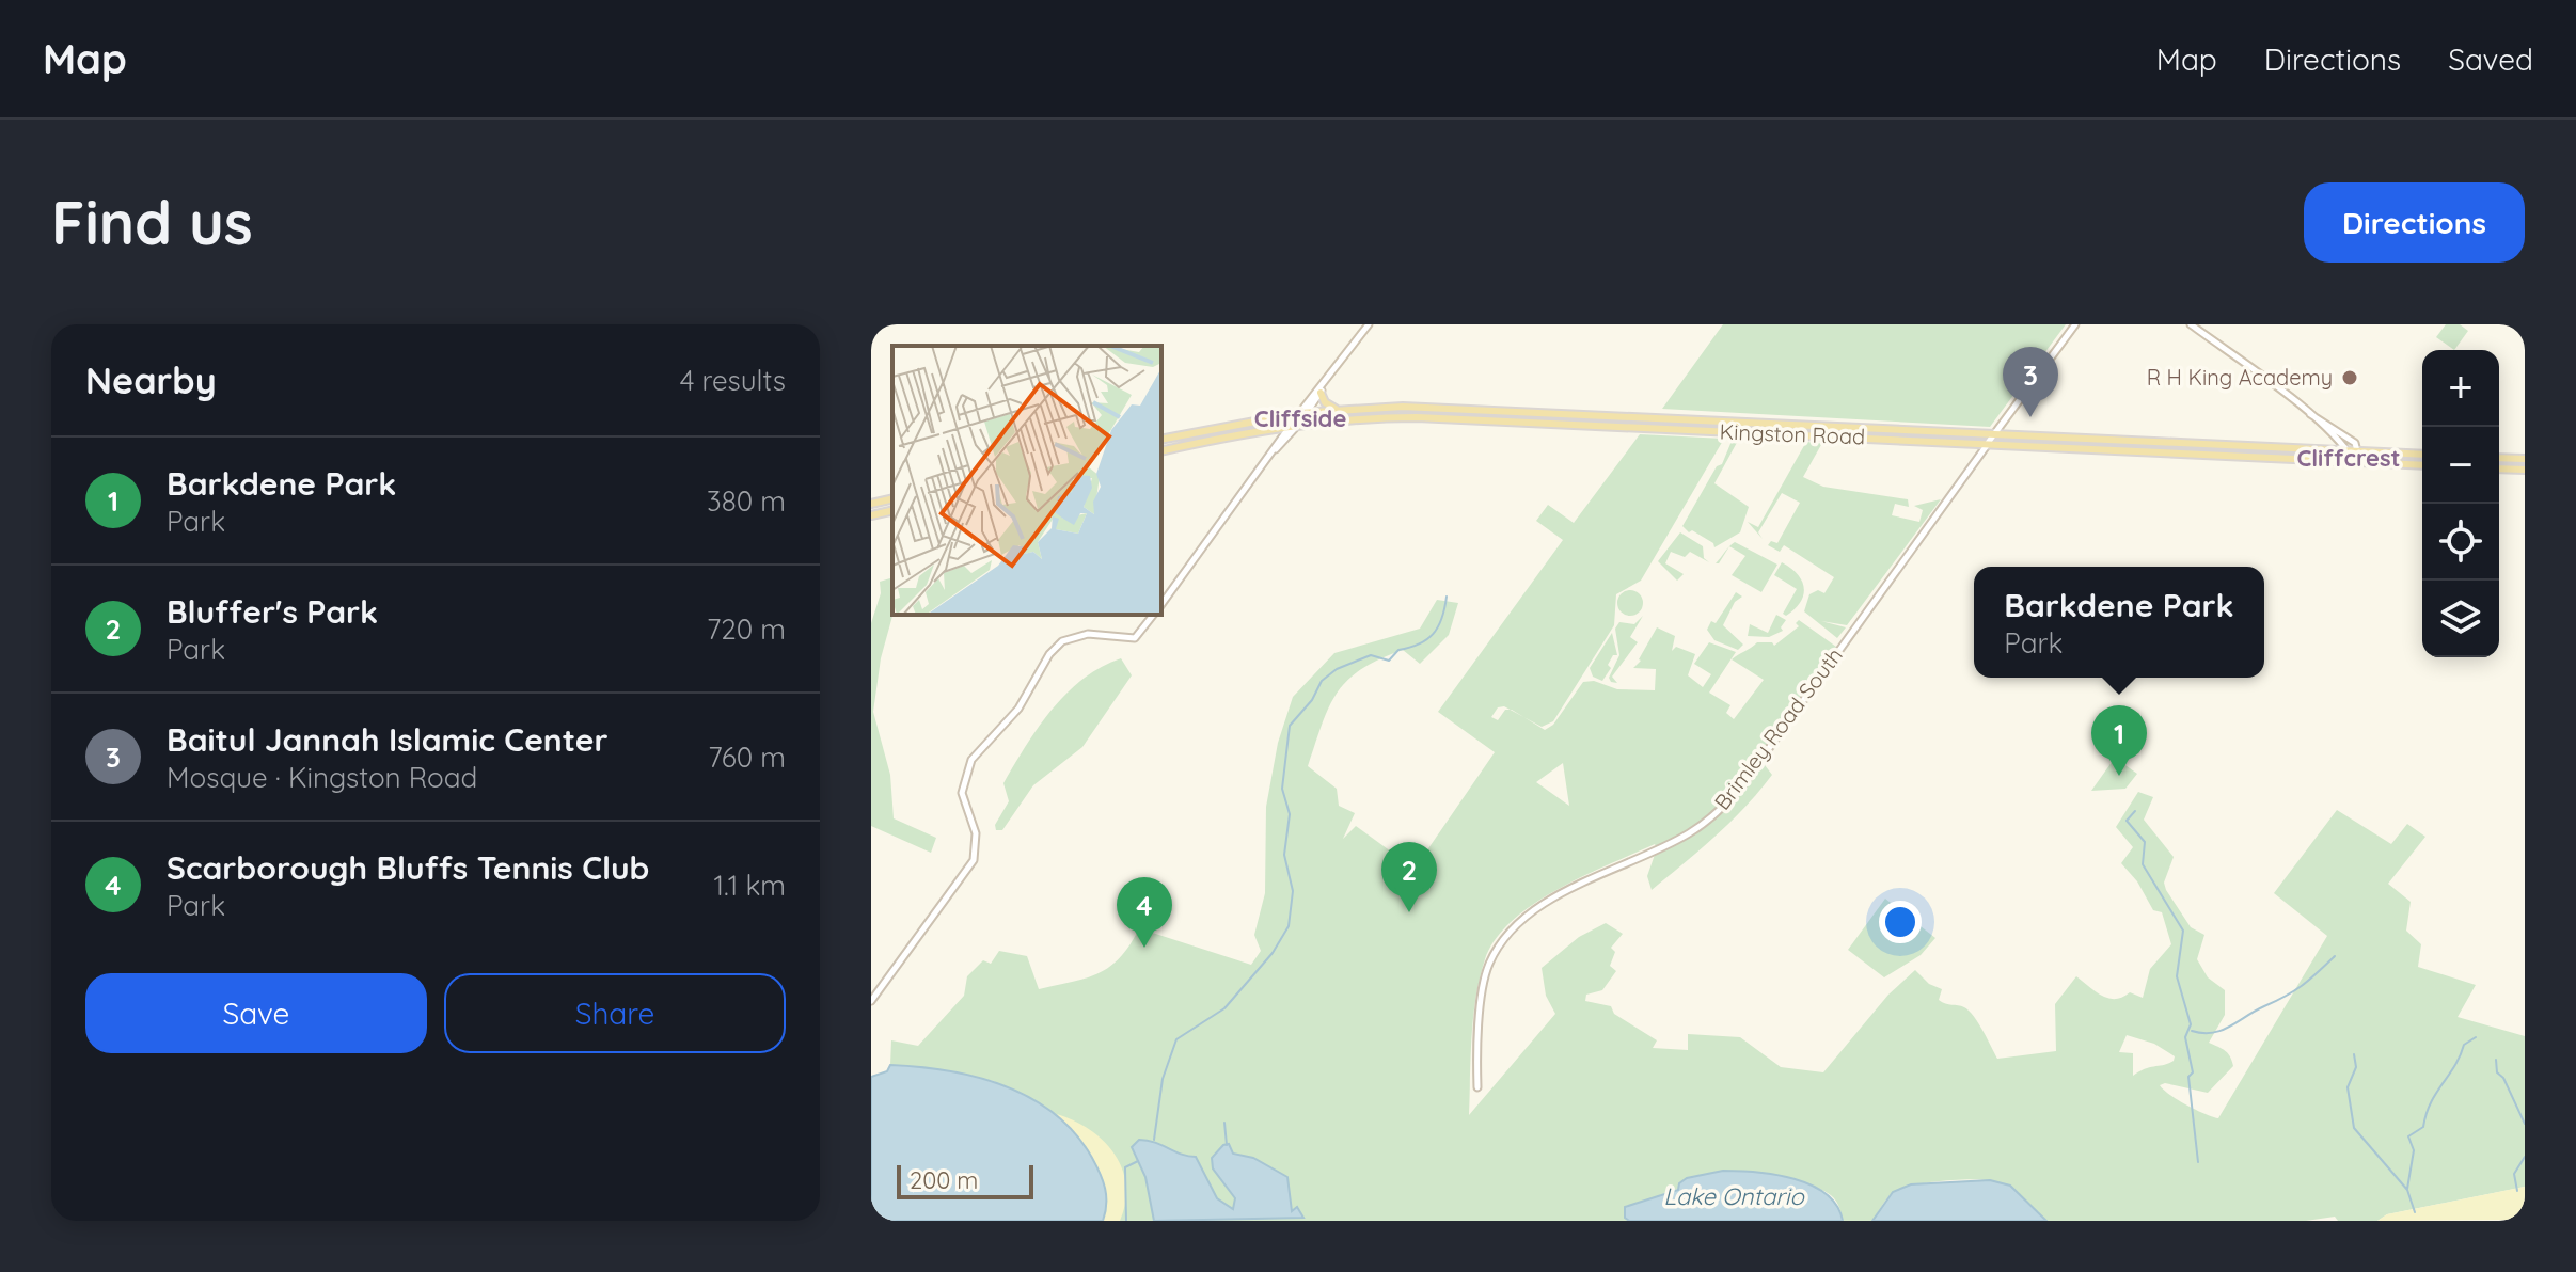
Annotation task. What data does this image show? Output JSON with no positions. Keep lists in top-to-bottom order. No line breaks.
{"streets":{"main road":["Kingston Road"],"street":["Brimley Road South"]},"crossings":[["Kingston Road","Brimley Road South"]],"districts":["Cliffside","Cliffcrest"],"water":["Lake Ontario"],"places":["R H King Academy"],"scale_bar":"200 m","page":{"header":"Map","nav":["Map","Directions","Saved"],"buttons":["Directions",["Save","Share"]],"title":"Find us","heading":["Nearby","4 results"],"pins":["3","1","2","4"],"map_buttons":["+","−"],"list":[{"mark":"1","name":"Barkdene Park","note":"Park","value":"380 m"},{"mark":"2","name":"Bluffer's Park","note":"Park","value":"720 m"},{"mark":"3","name":"Baitul Jannah Islamic Center","note":"Mosque · Kingston Road","value":"760 m"},{"mark":"4","name":"Scarborough Bluffs Tennis Club","note":"Park","value":"1.1 km"}],"popup":["Barkdene Park","Park"],"scale":"200 m"}}
